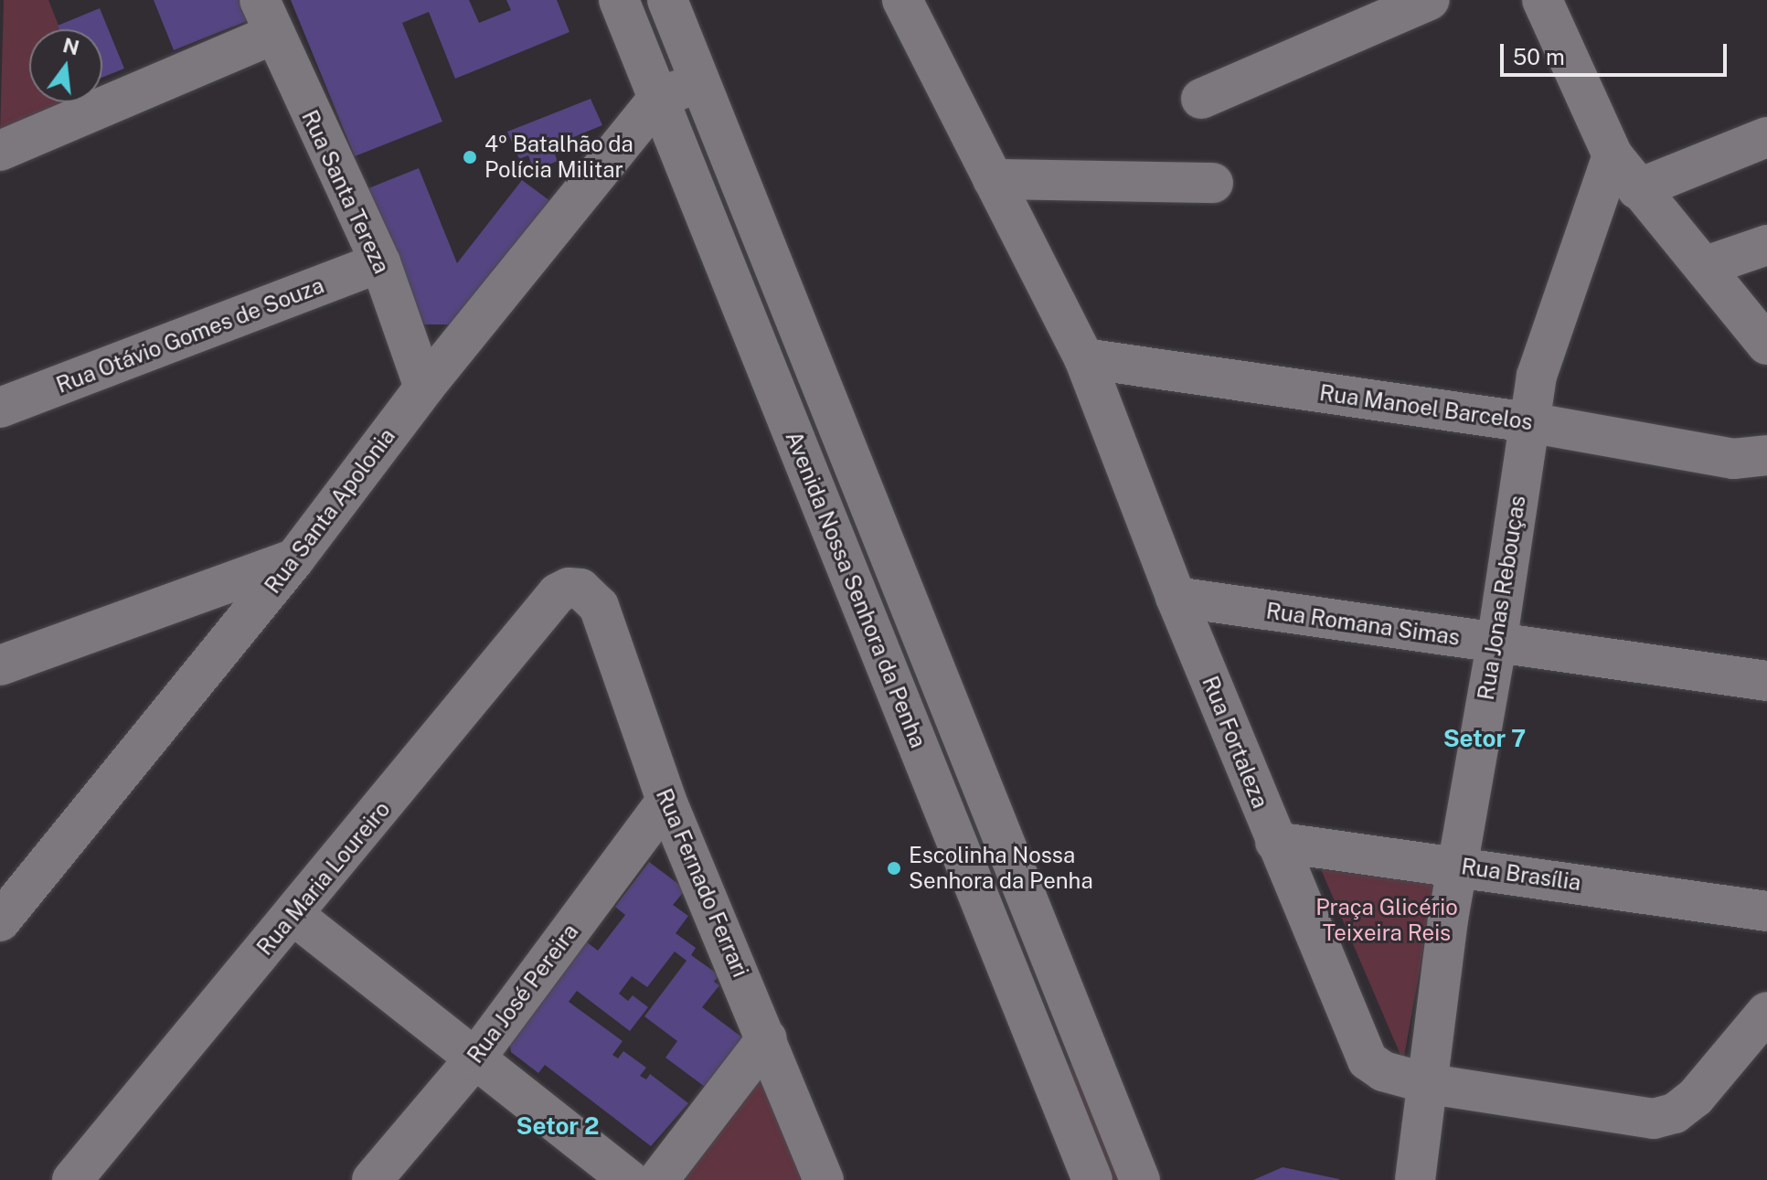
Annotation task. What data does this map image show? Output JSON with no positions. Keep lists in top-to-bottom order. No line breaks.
{"streets":{"street":["Rua Santa Tereza","Rua Otávio Gomes de Souza","Rua Manoel Barcelos","Rua Santa Apolonia","Avenida Nossa Senhora da Penha","Rua Jonas Rebouças","Rua Romana Simas","Rua Fortaleza","Rua Brasília","Rua Maria Loureiro","Rua Fernado Ferrari","Rua José Pereira"]},"crossings":[["Rua Santa Tereza","Rua Otávio Gomes de Souza"],["Rua Santa Tereza","Rua Santa Apolonia"],["Rua Manoel Barcelos","Rua Jonas Rebouças"],["Rua Manoel Barcelos","Rua Fortaleza"],["Rua Santa Apolonia","Avenida Nossa Senhora da Penha"],["Rua Jonas Rebouças","Rua Romana Simas"],["Rua Jonas Rebouças","Rua Fortaleza"],["Rua Jonas Rebouças","Rua Brasília"],["Rua Romana Simas","Rua Fortaleza"],["Rua Fortaleza","Rua Brasília"],["Rua Maria Loureiro","Rua Fernado Ferrari"],["Rua Fernado Ferrari","Rua José Pereira"]],"districts":["Setor 7","Setor 2"],"parks":["Praça Glicério Teixeira Reis"],"places":["4º Batalhão da Polícia Militar","Escolinha Nossa Senhora da Penha"],"scale_bar":"50 m","north":"top"}
